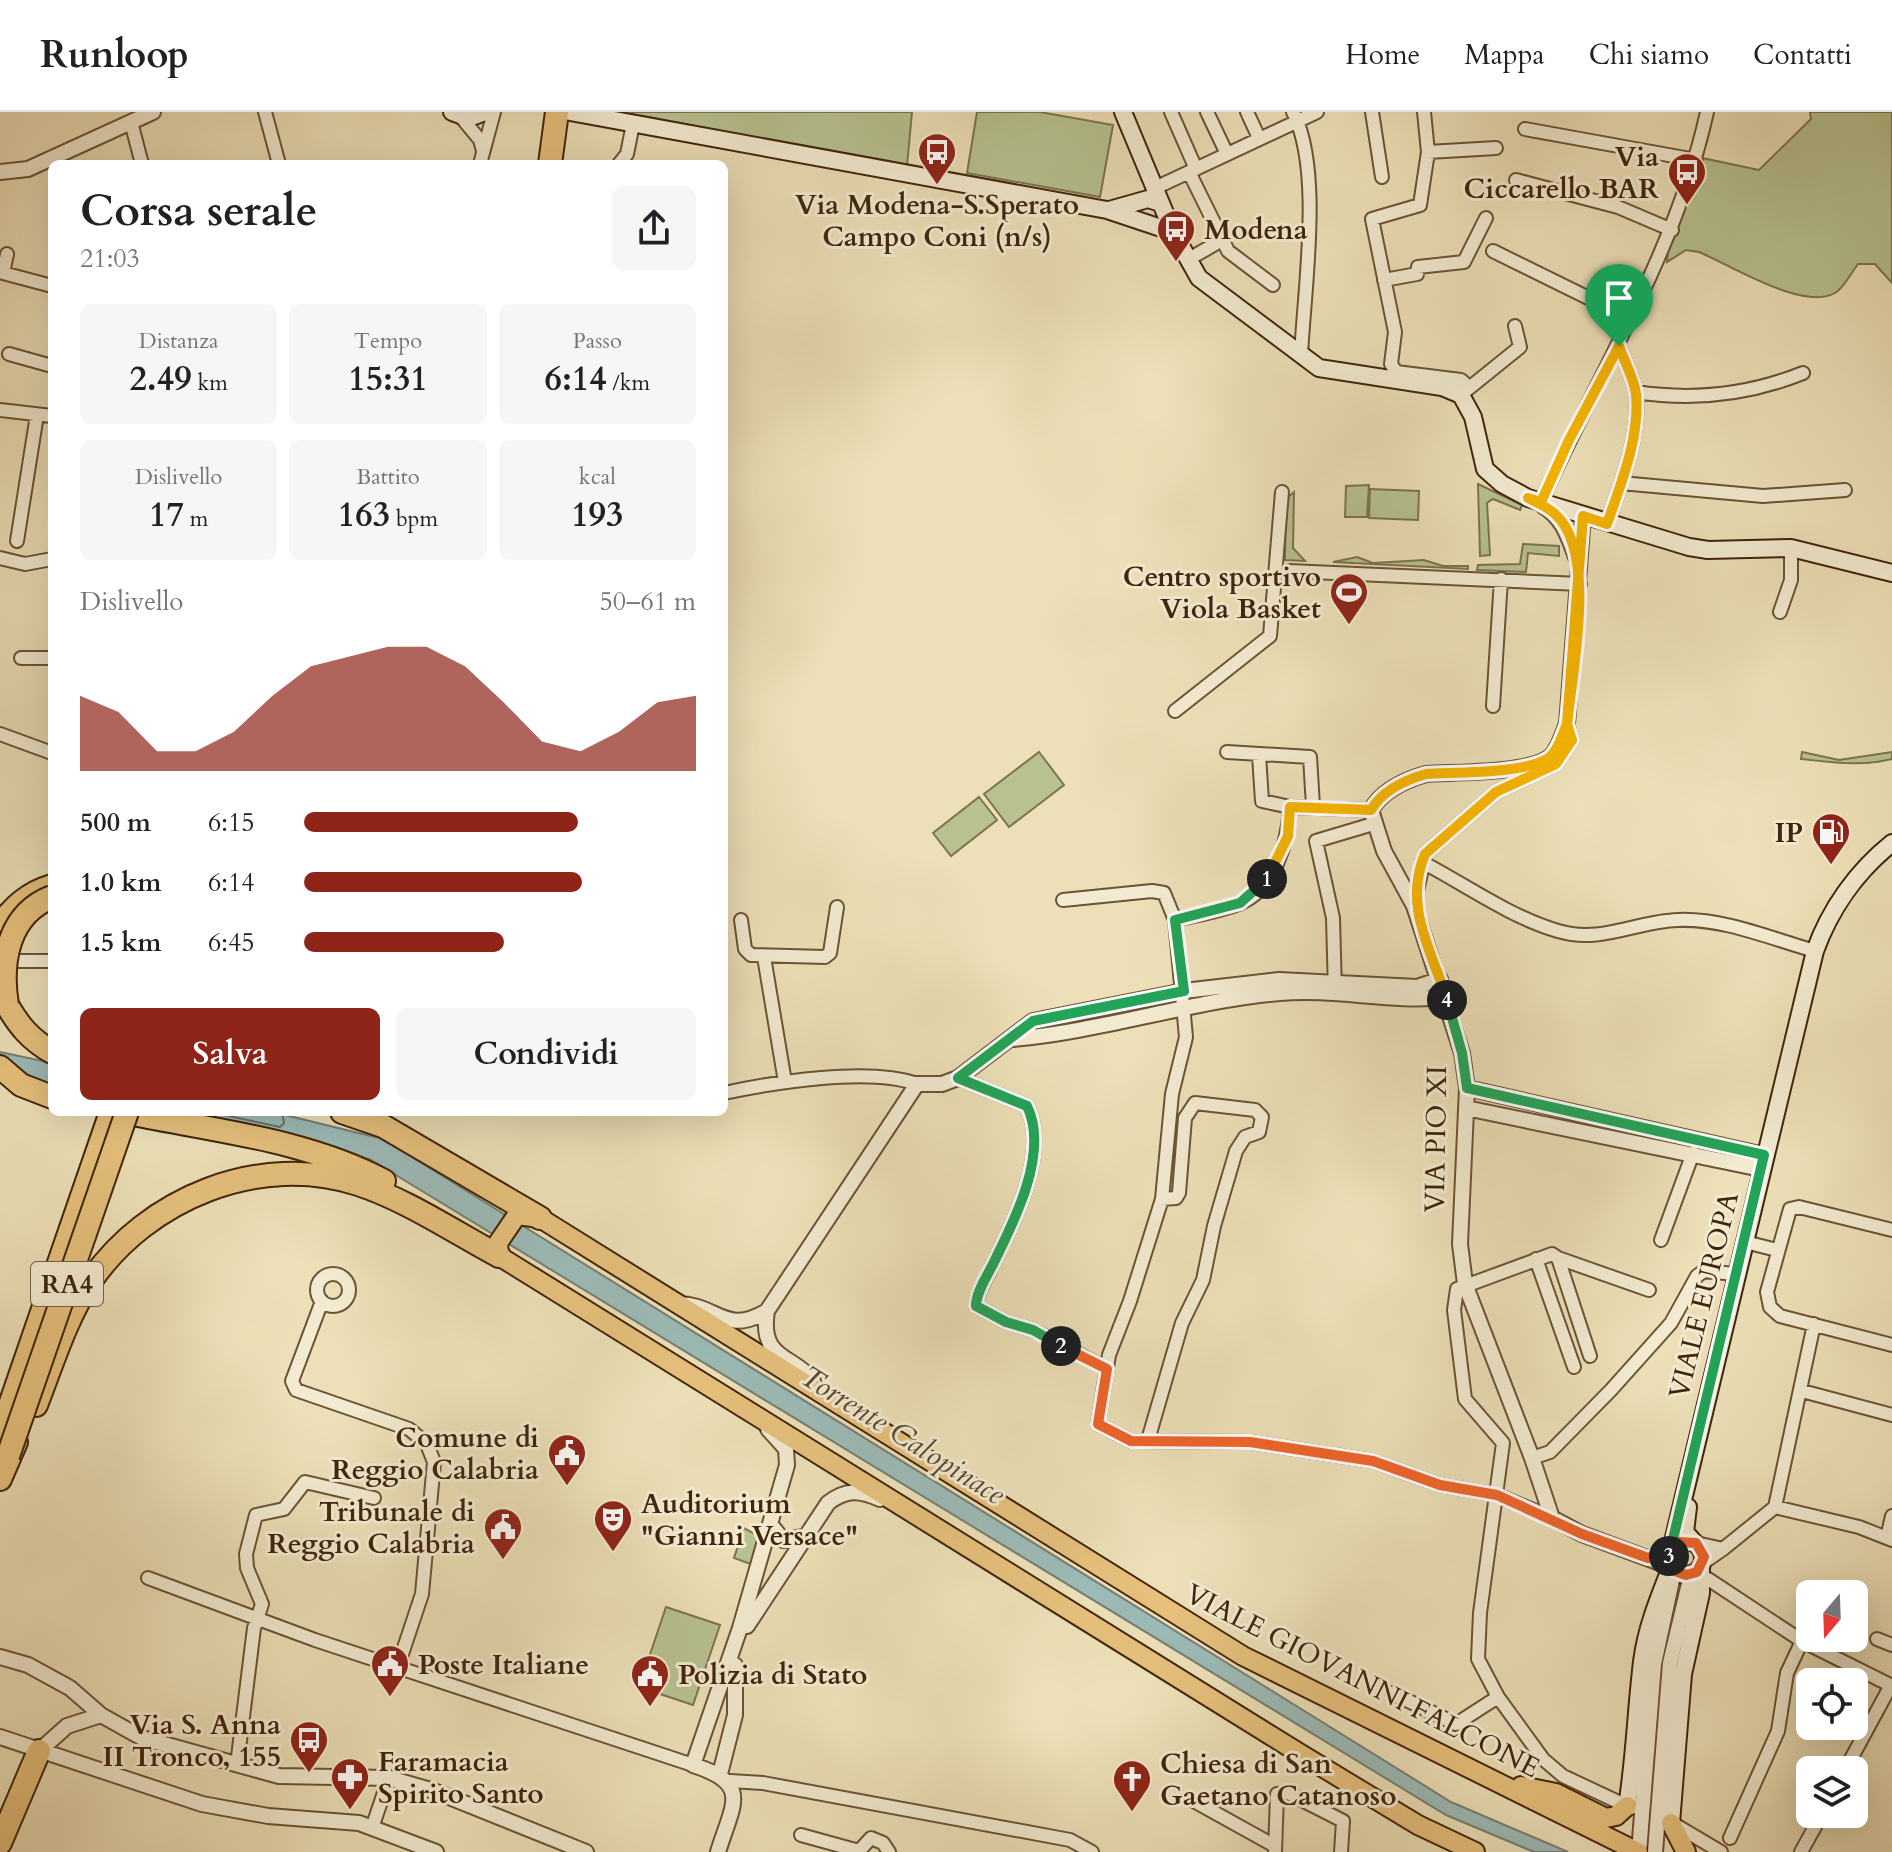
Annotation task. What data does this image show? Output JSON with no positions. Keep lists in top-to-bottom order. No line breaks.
{"streets":{"highway":["RA4"],"main road":["VIALE EUROPA","VIALE GIOVANNI FALCONE"],"street":["VIA PIO XI"]},"water":["Torrente Calopinace"],"places":{"bus stop":["Via Modena-S.Sperato Campo Coni (n/s)","Via Ciccarello BAR","Modena","Via S. Anna II Tronco, 155"],"sports":["Centro sportivo Viola Basket"],"fuel station":["IP"],"public building":["Comune di Reggio Calabria","Tribunale di Reggio Calabria","Poste Italiane","Polizia di Stato"],"theatre":["Auditorium \"Gianni Versace\""],"pharmacy":["Faramacia Spirito Santo"],"church":["Chiesa di San Gaetano Catanoso"]},"north":"bottom","page":{"header":"Runloop","nav":["Home","Mappa","Chi siamo","Contatti"],"heading":["Corsa serale","21:03"],"stats":[["Distanza","2.49 km"],["Tempo","15:31"],["Passo","6:14 /km"],["Dislivello","17 m"],["Battito","163 bpm"],["kcal","193"]],"chart":["Dislivello","50–61 m"],"list":[{"name":"500 m","note":"6:15"},{"name":"1.0 km","note":"6:14"},{"name":"1.5 km","note":"6:45"}],"pins":["1","4","2","3"],"buttons":["Salva","Condividi"]}}
